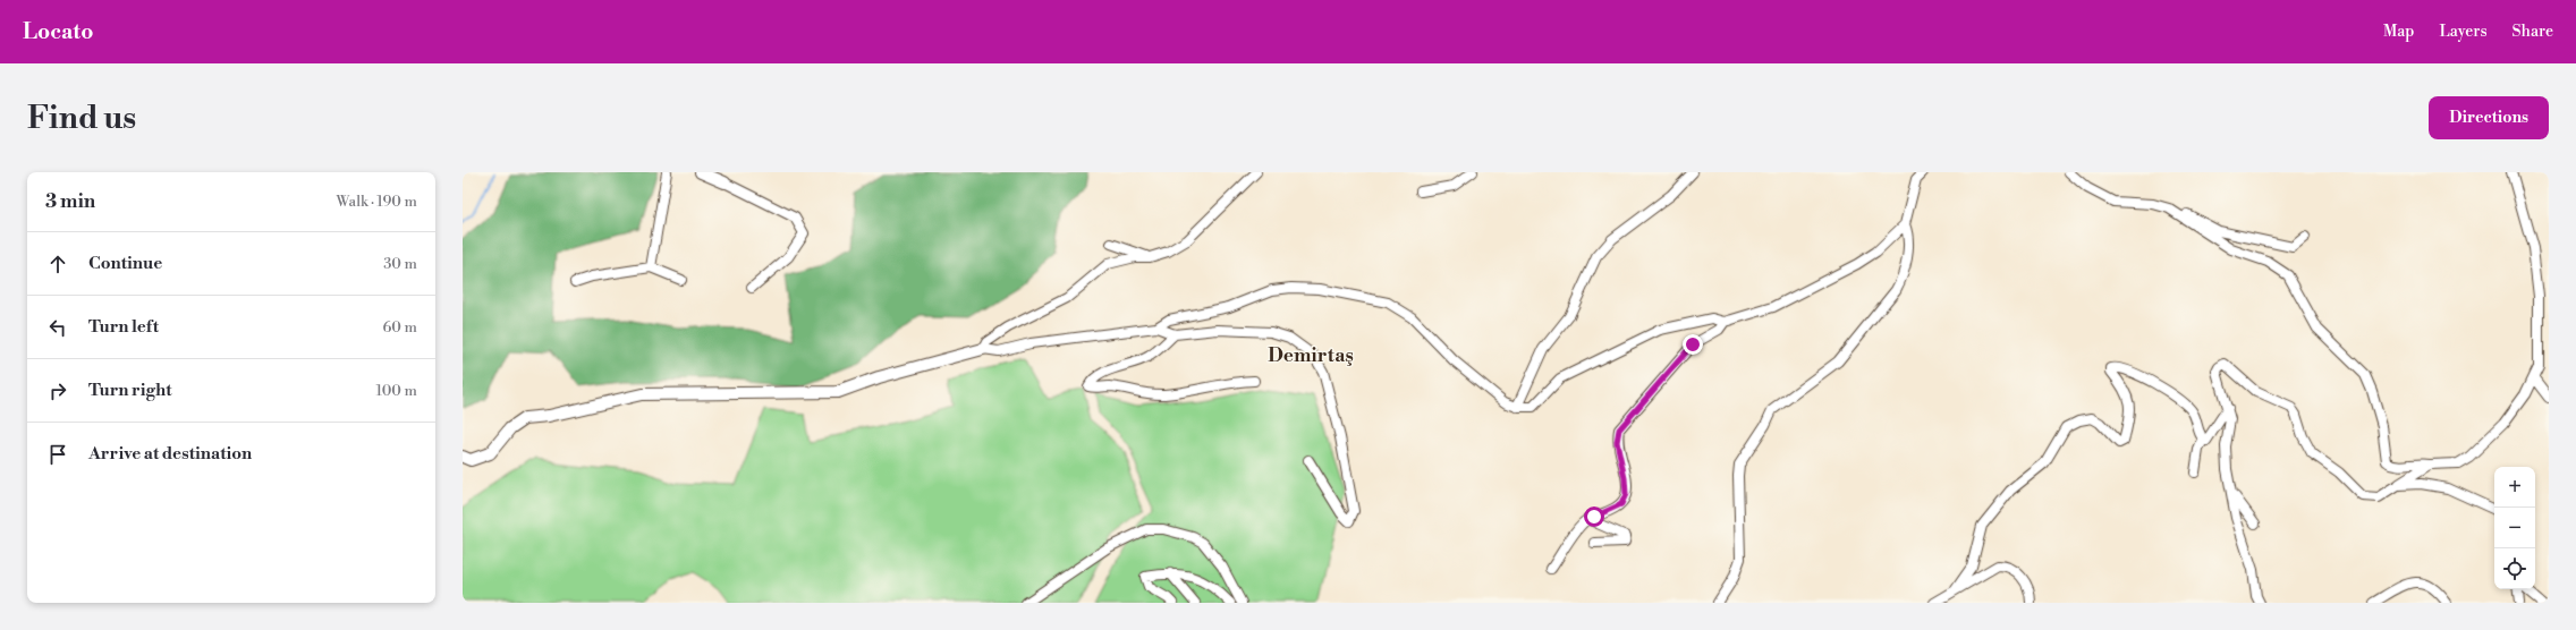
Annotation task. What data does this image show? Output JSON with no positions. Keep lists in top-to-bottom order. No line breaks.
{"districts":["Demirtaş"],"page":{"header":"Locato","nav":["Map","Layers","Share"],"buttons":"Directions","title":"Find us","heading":["3 min","Walk · 190 m"],"list":[["Continue","30 m"],["Turn left","60 m"],["Turn right","100 m"],"Arrive at destination"],"map_buttons":["+","−"]}}
